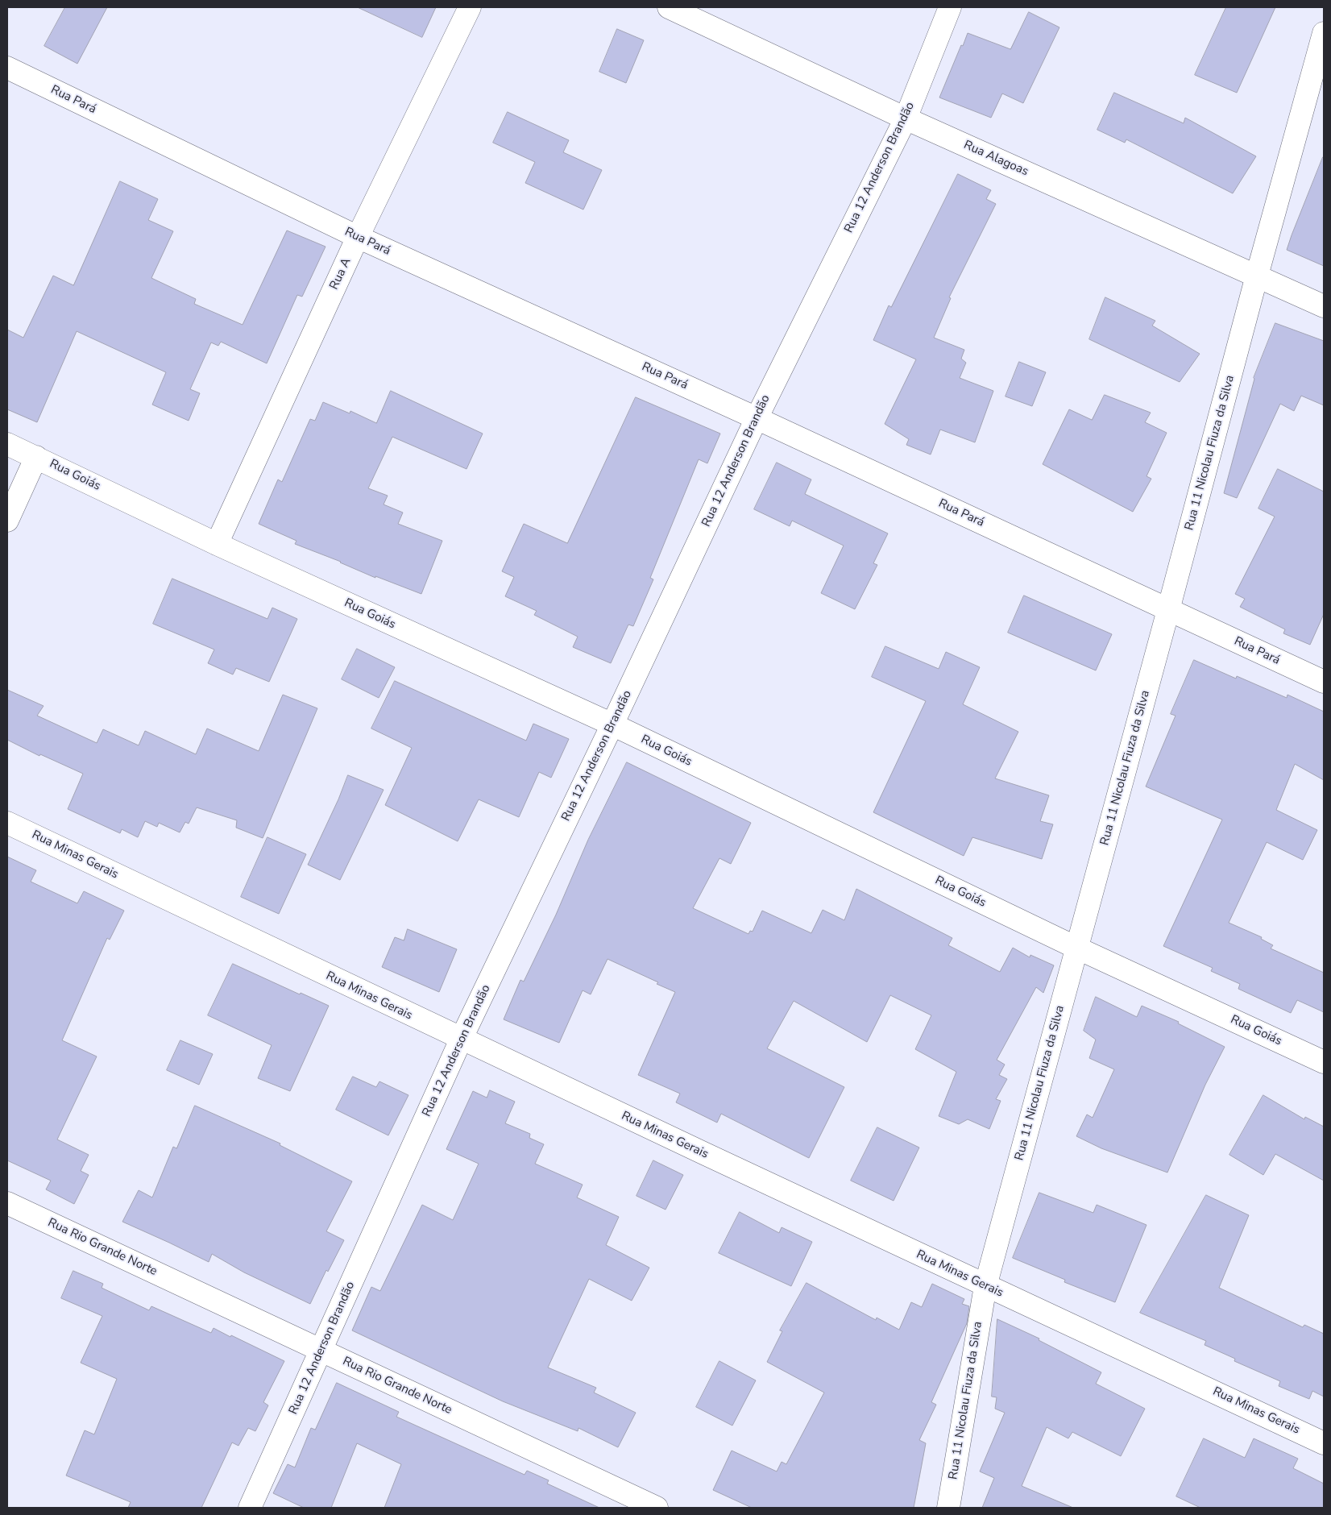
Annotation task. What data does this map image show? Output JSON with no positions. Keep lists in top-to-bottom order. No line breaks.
{"streets":{"street":["Rua Pará","Rua Alagoas","Rua 12 Anderson Brandão","Rua A","Rua 11 Nicolau Fiuza da Silva","Rua Goiás","Rua Minas Gerais","Rua Rio Grande Norte"]},"crossings":[["Rua Pará","Rua 12 Anderson Brandão"],["Rua Pará","Rua A"],["Rua Pará","Rua 11 Nicolau Fiuza da Silva"],["Rua Alagoas","Rua 12 Anderson Brandão"],["Rua Alagoas","Rua 11 Nicolau Fiuza da Silva"],["Rua 12 Anderson Brandão","Rua Goiás"],["Rua 12 Anderson Brandão","Rua Minas Gerais"],["Rua 12 Anderson Brandão","Rua Rio Grande Norte"],["Rua A","Rua Goiás"],["Rua 11 Nicolau Fiuza da Silva","Rua Goiás"],["Rua 11 Nicolau Fiuza da Silva","Rua Minas Gerais"]]}
